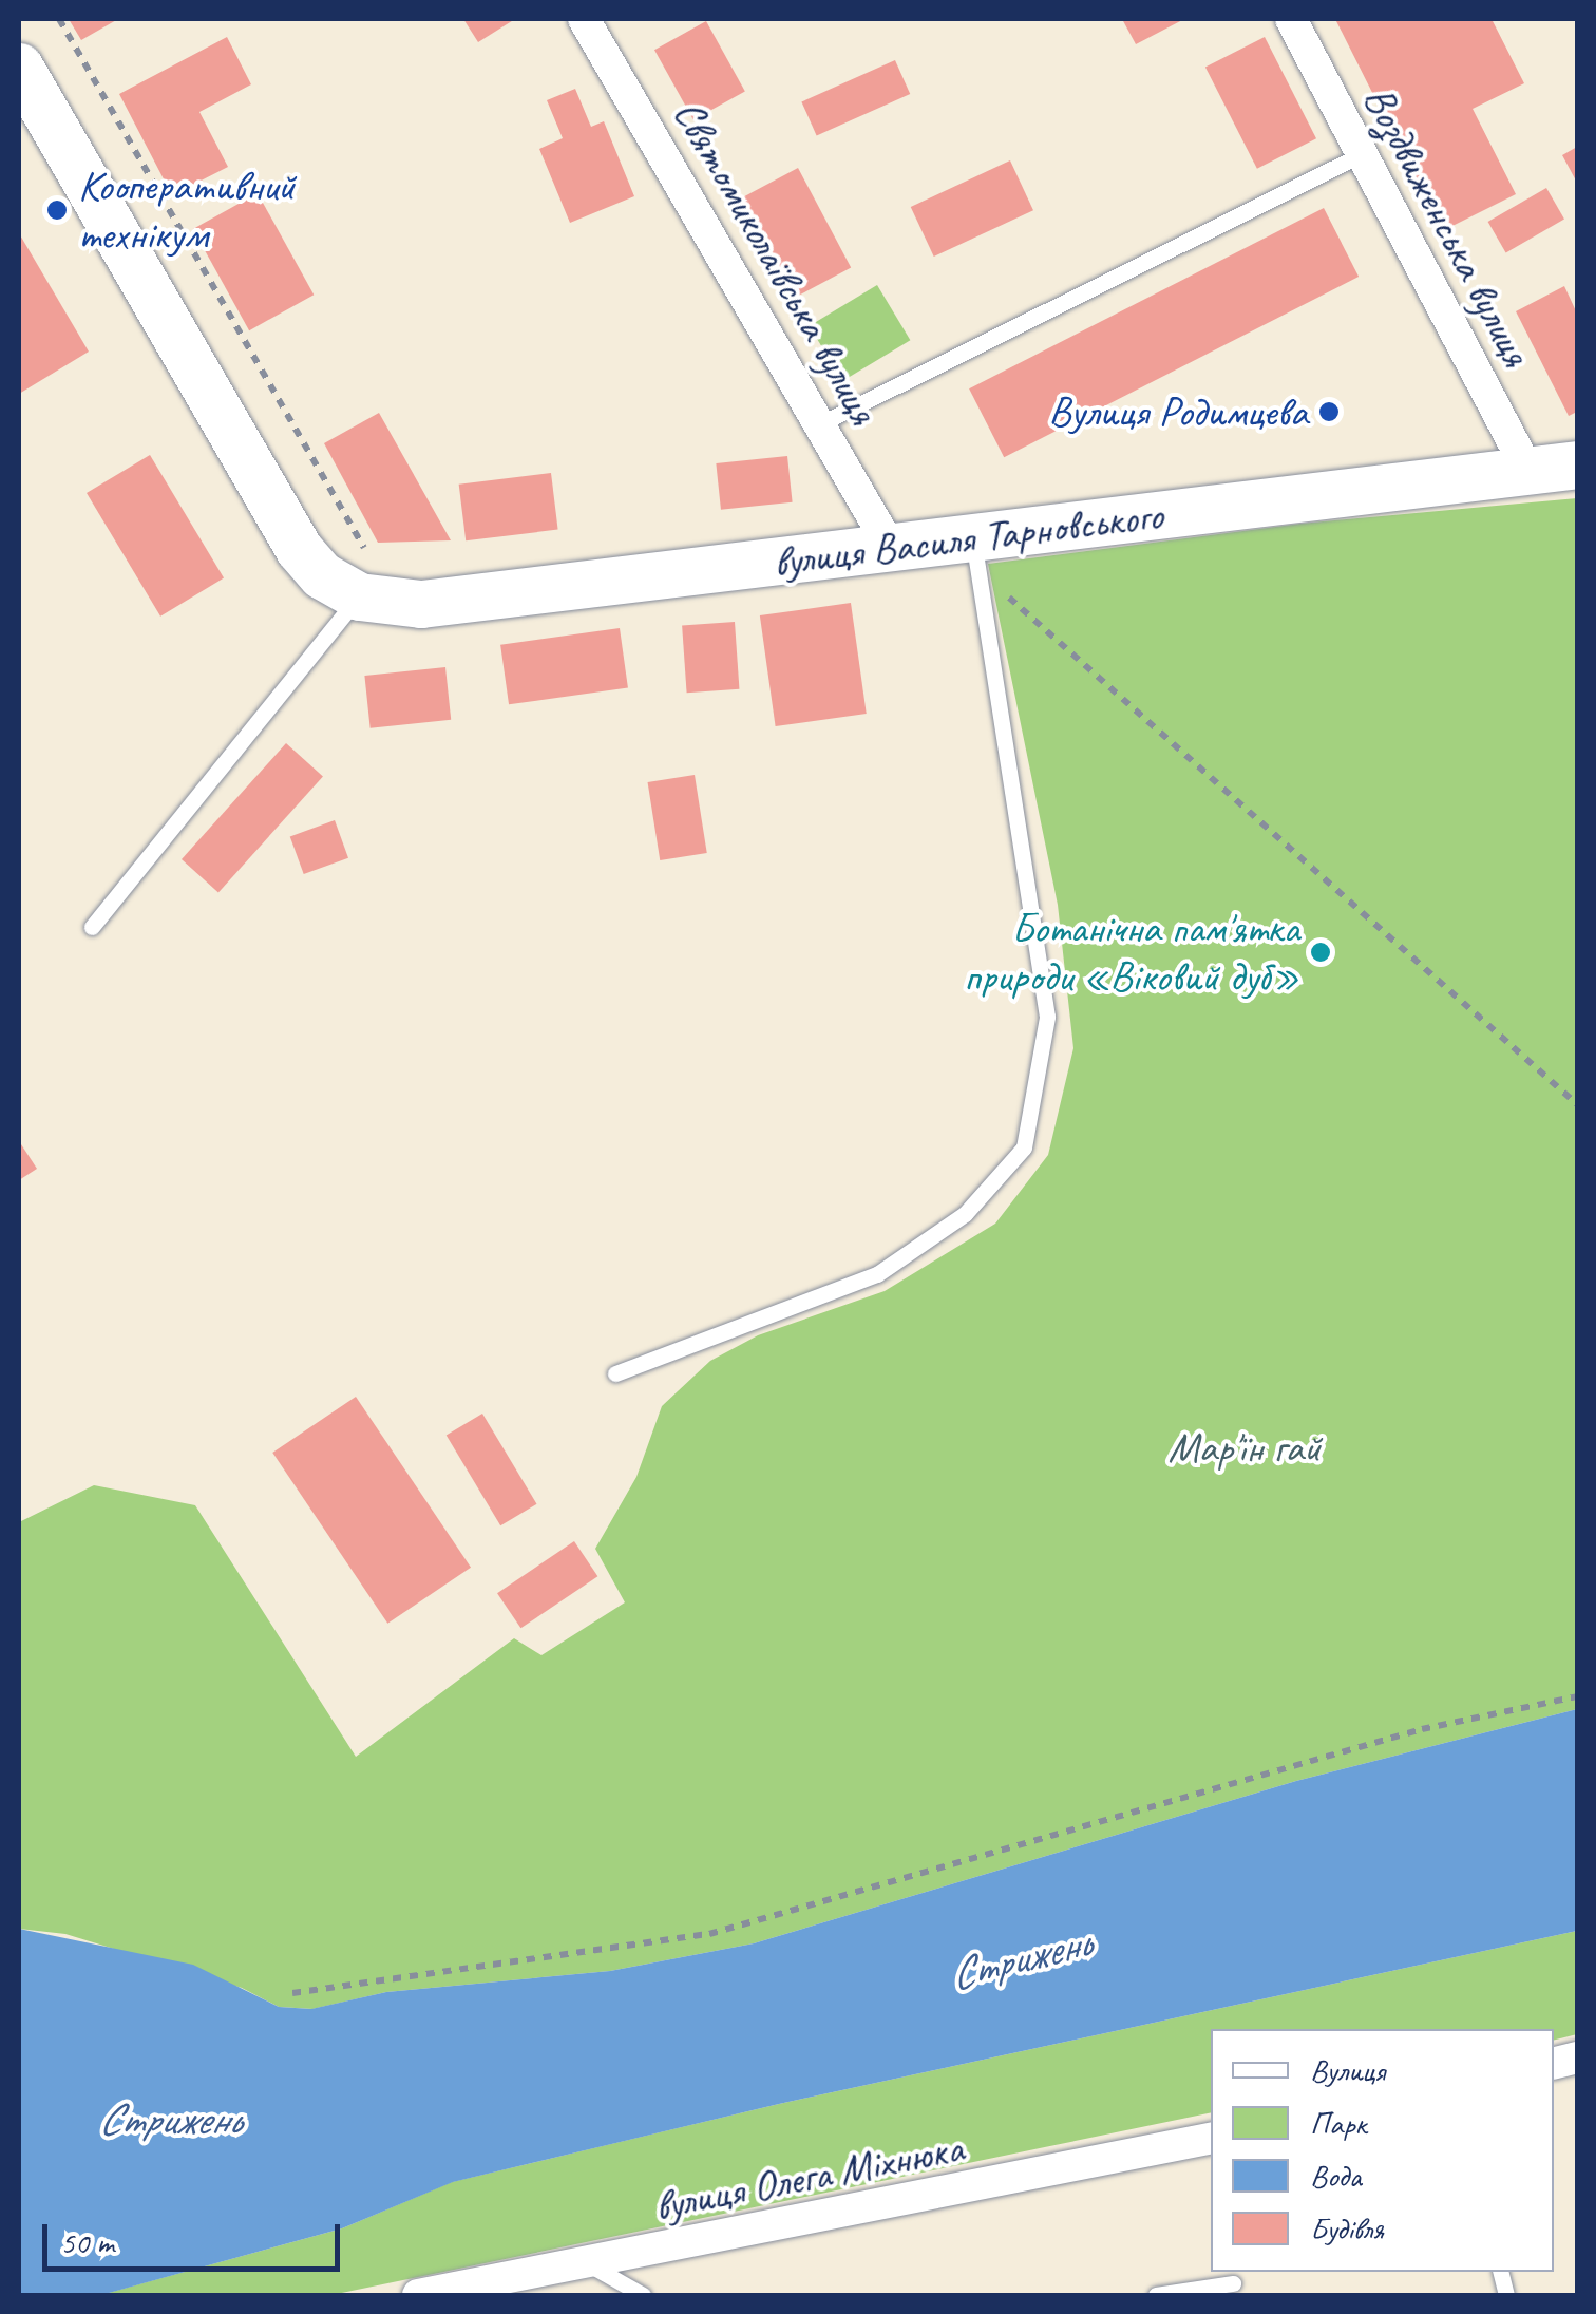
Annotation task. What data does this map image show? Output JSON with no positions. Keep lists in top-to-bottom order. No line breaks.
{"streets":{"main road":["вулиця Василя Тарновського"],"street":["Воздвиженська вулиця","Святомиколаївська вулиця","вулиця Олега Міхнюка"]},"crossings":[["Воздвиженська вулиця","вулиця Василя Тарновського"],["Святомиколаївська вулиця","вулиця Василя Тарновського"]],"water":["Стрижень"],"parks":["Мар'їн гай"],"places":["Кооперативний технікум","Вулиця Родимцева","Ботанічна пам'ятка природи «Віковий дуб»"],"legend":["Вулиця","Парк","Вода","Будівля"],"scale_bar":"50 m"}
